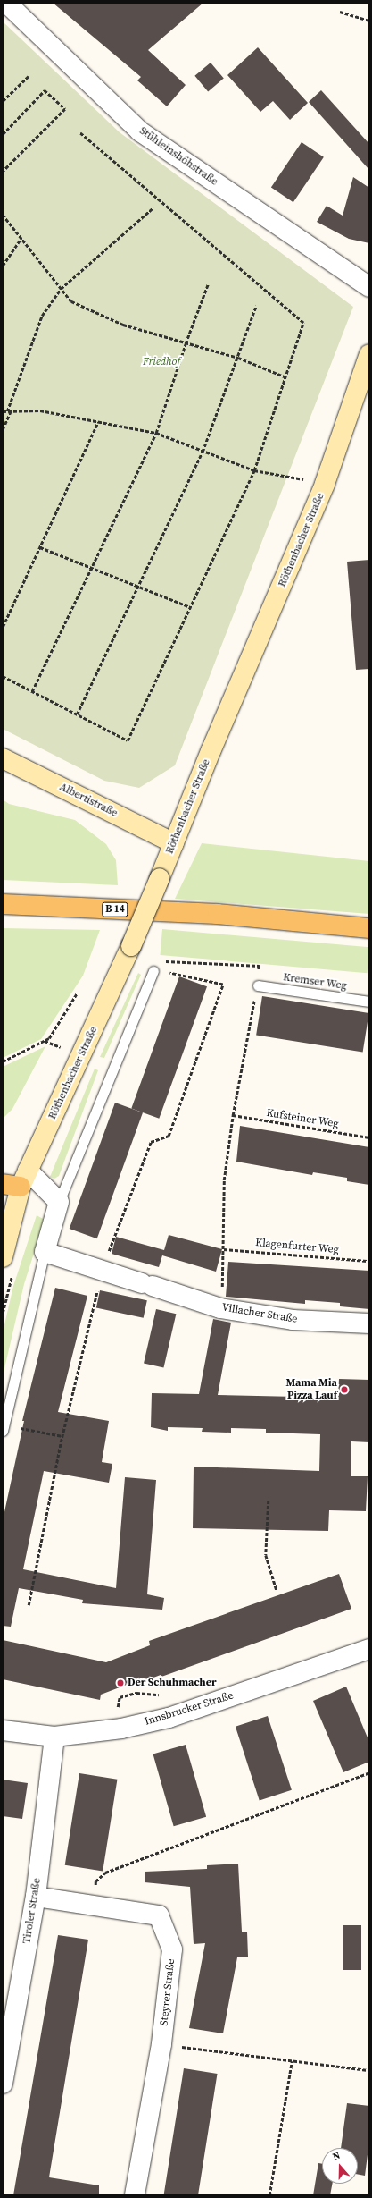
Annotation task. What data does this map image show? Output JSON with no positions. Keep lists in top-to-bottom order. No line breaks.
{"streets":{"main road":["Röthenbacher Straße","Albertistraße","B 14"],"street":["Stühleinshöhstraße","Villacher Straße","Innsbrucker Straße","Tiroler Straße","Steyrer Straße"],"lane":["Kremser Weg"],"path":["Kufsteiner Weg","Klagenfurter Weg"]},"crossings":[["Röthenbacher Straße","Albertistraße"],["Innsbrucker Straße","Tiroler Straße"],["Tiroler Straße","Steyrer Straße"]],"parks":["Friedhof"],"places":["Mama Mia Pizza Lauf","Der Schuhmacher"],"north":"top"}
